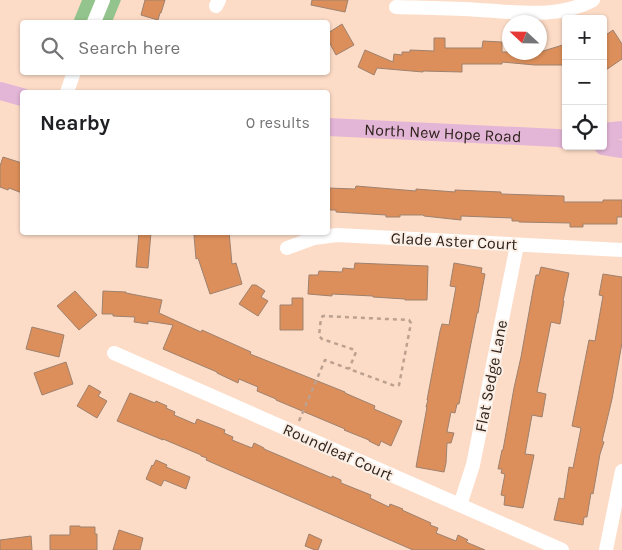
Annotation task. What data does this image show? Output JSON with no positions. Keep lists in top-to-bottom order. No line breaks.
{"streets":{"main road":["North New Hope Road"],"street":["Glade Aster Court","Flat Sedge Lane","Roundleaf Court"]},"crossings":[["Glade Aster Court","Flat Sedge Lane"],["Flat Sedge Lane","Roundleaf Court"]],"north":"left","page":{"map_buttons":["+","−"],"search":"Search here","heading":["Nearby","0 results"]}}
